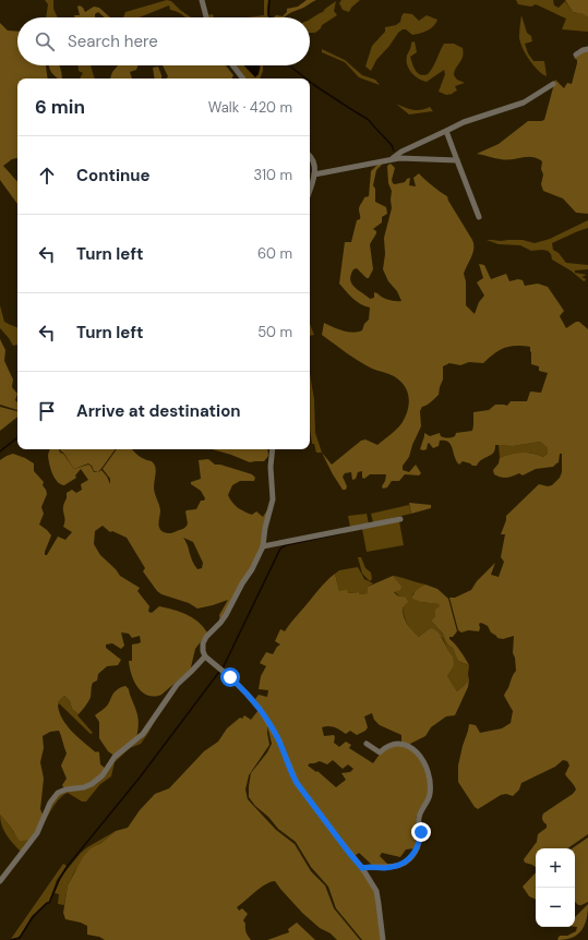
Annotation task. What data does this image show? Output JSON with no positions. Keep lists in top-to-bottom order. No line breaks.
{"page":{"search":"Search here","heading":["6 min","Walk · 420 m"],"list":[["Continue","310 m"],["Turn left","60 m"],["Turn left","50 m"],"Arrive at destination"],"map_buttons":["+","−"]}}
